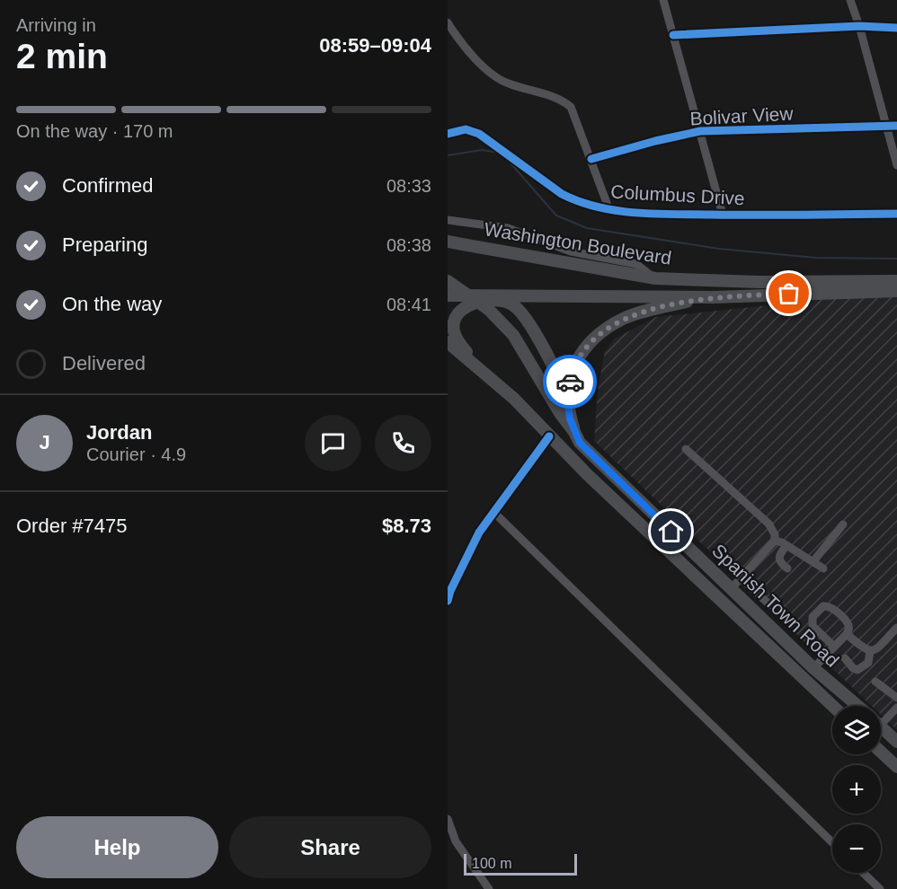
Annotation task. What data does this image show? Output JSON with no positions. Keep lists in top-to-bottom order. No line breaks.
{"streets":{"highway":["Washington Boulevard","Spanish Town Road"],"street":["Bolivar View","Columbus Drive"]},"crossings":[["Bolivar View","Columbus Drive"]],"scale_bar":"100 m","page":{"heading":["2 min","Arriving in","08:59–09:04"],"panel":["Jordan","Courier · 4.9","Order #7475","$8.73"],"bar":"On the way · 170 m","list":[["Confirmed","08:33"],["Preparing","08:38"],["On the way","08:41"],"Delivered"],"round":"J","map_buttons":["+","−"],"buttons":["Help","Share"],"scale":"100 m"}}
